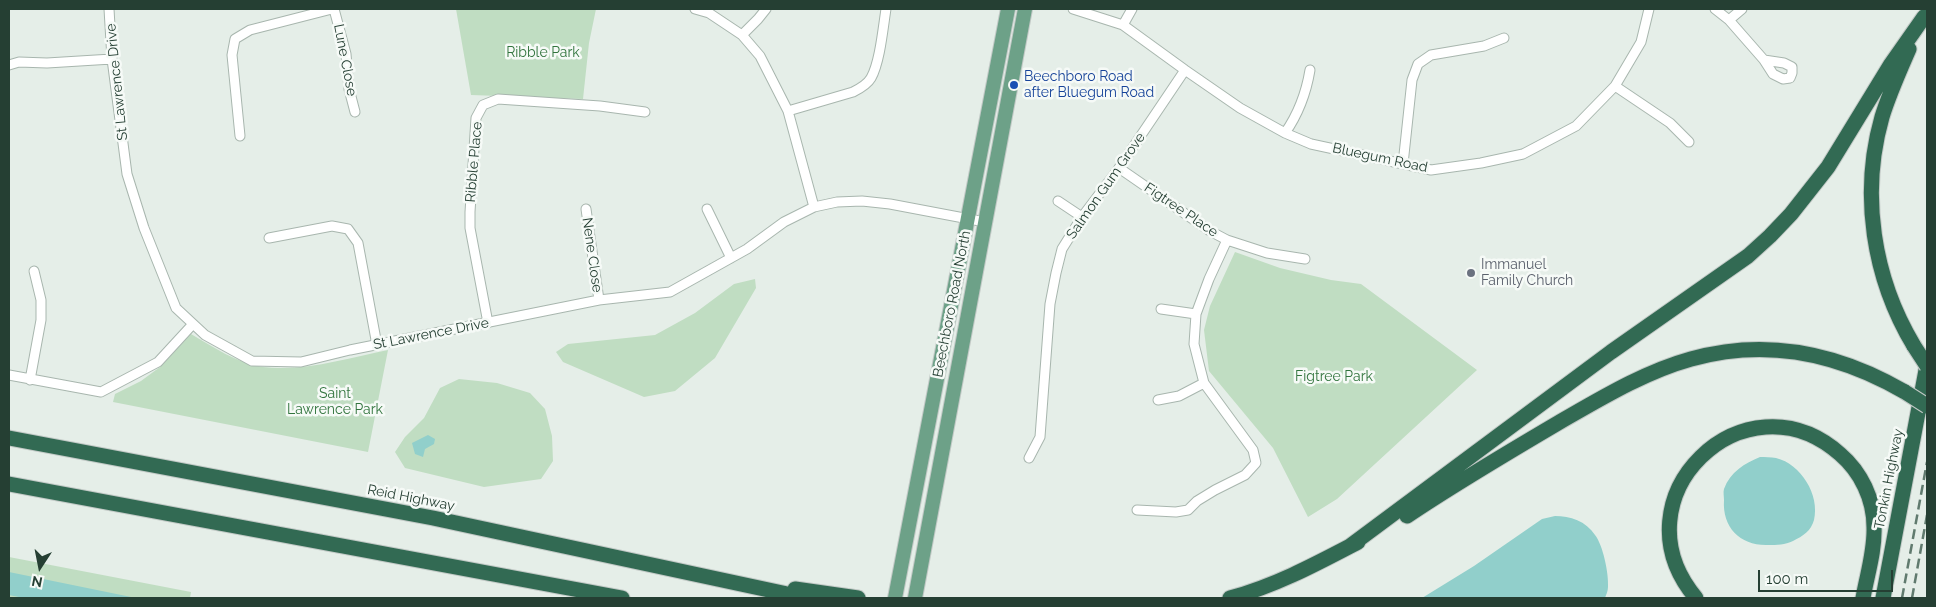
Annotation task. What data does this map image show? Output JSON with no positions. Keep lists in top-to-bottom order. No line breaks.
{"streets":{"highway":["Tonkin Highway","Reid Highway"],"main road":["Beechboro Road North"],"street":["Lune Close","St Lawrence Drive","Bluegum Road","Ribble Place","Salmon Gum Grove","Figtree Place","Nene Close"]},"crossings":[["St Lawrence Drive","Ribble Place"],["St Lawrence Drive","Nene Close"],["St Lawrence Drive","Beechboro Road North"],["Bluegum Road","Salmon Gum Grove"],["Salmon Gum Grove","Figtree Place"]],"parks":["Ribble Park","Figtree Park","Saint Lawrence Park"],"places":["Beechboro Road after Bluegum Road","Immanuel Family Church"],"scale_bar":"100 m","north":"bottom"}
